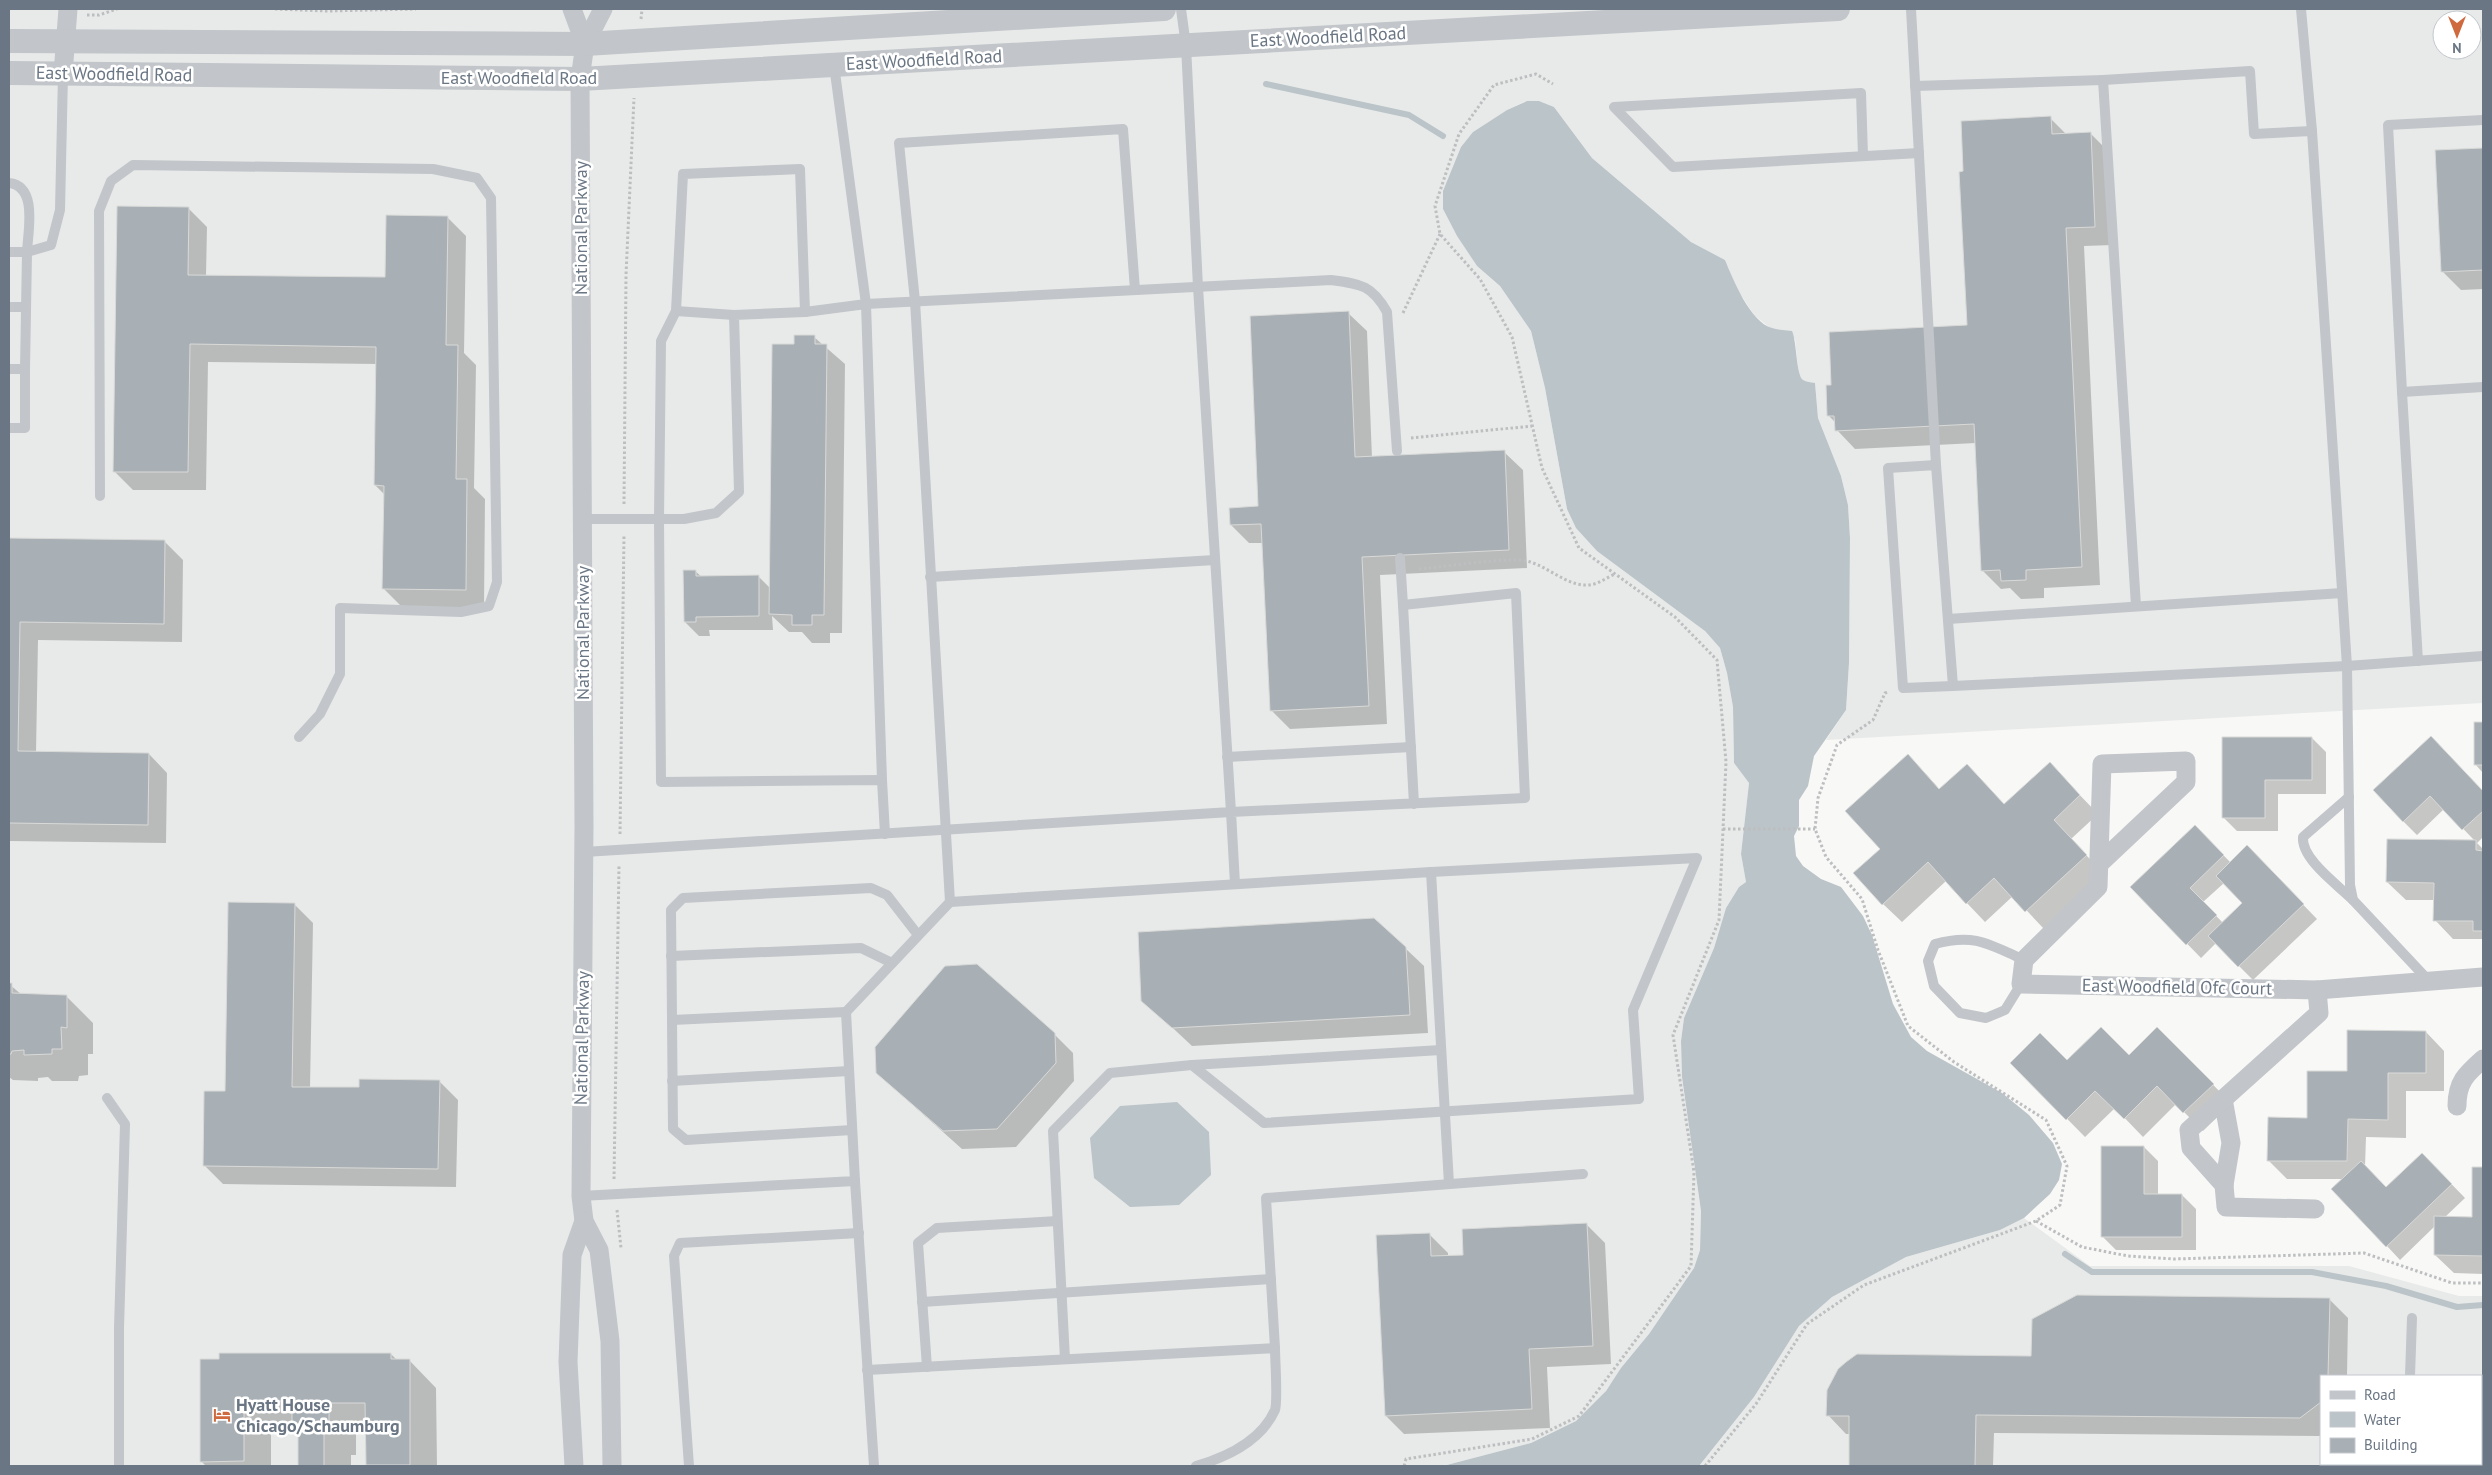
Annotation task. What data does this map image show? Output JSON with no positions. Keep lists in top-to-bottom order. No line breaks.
{"streets":{"street":["East Woodfield Road","National Parkway","East Woodfield Ofc Court"]},"crossings":[["East Woodfield Road","National Parkway"]],"places":{"hotel":["Hyatt House Chicago/Schaumburg"]},"legend":["Road","Water","Building"],"north":"bottom"}
